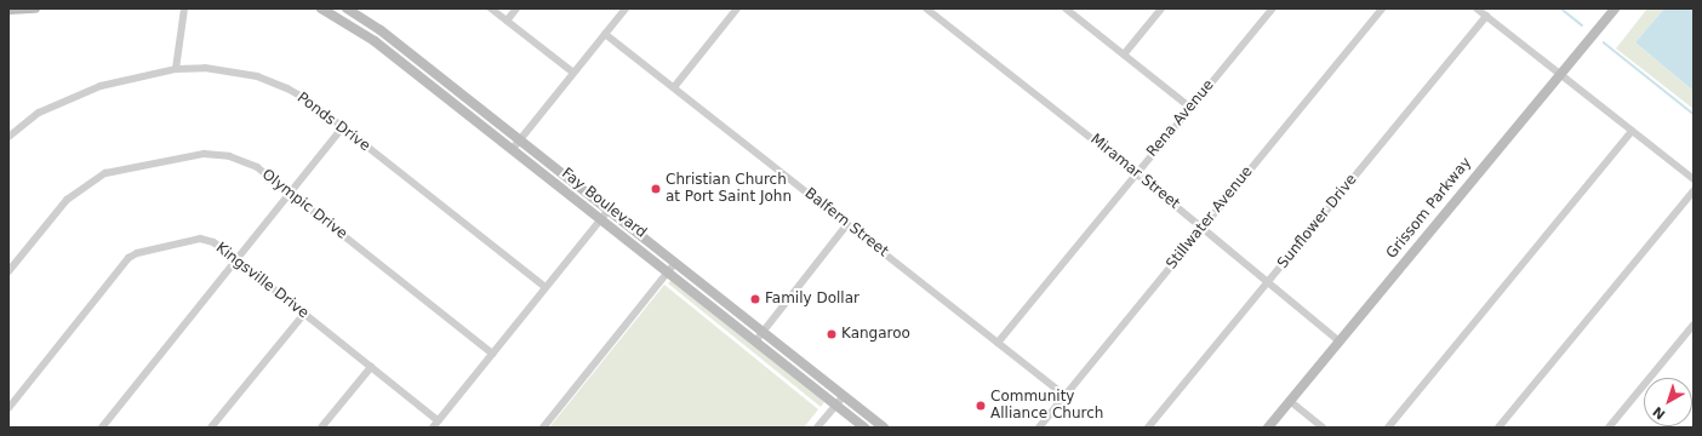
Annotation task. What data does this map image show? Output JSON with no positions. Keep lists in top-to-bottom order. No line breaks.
{"streets":{"main road":["Fay Boulevard","Grissom Parkway"],"street":["Rena Avenue","Ponds Drive","Miramar Street","Olympic Drive","Stillwater Avenue","Sunflower Drive","Balfern Street","Kingsville Drive"]},"crossings":[["Rena Avenue","Miramar Street"],["Rena Avenue","Balfern Street"],["Miramar Street","Grissom Parkway"],["Miramar Street","Stillwater Avenue"],["Miramar Street","Sunflower Drive"],["Stillwater Avenue","Balfern Street"]],"places":["Christian Church at Port Saint John","Family Dollar","Kangaroo","Community Alliance Church"],"north":"bottom left"}
